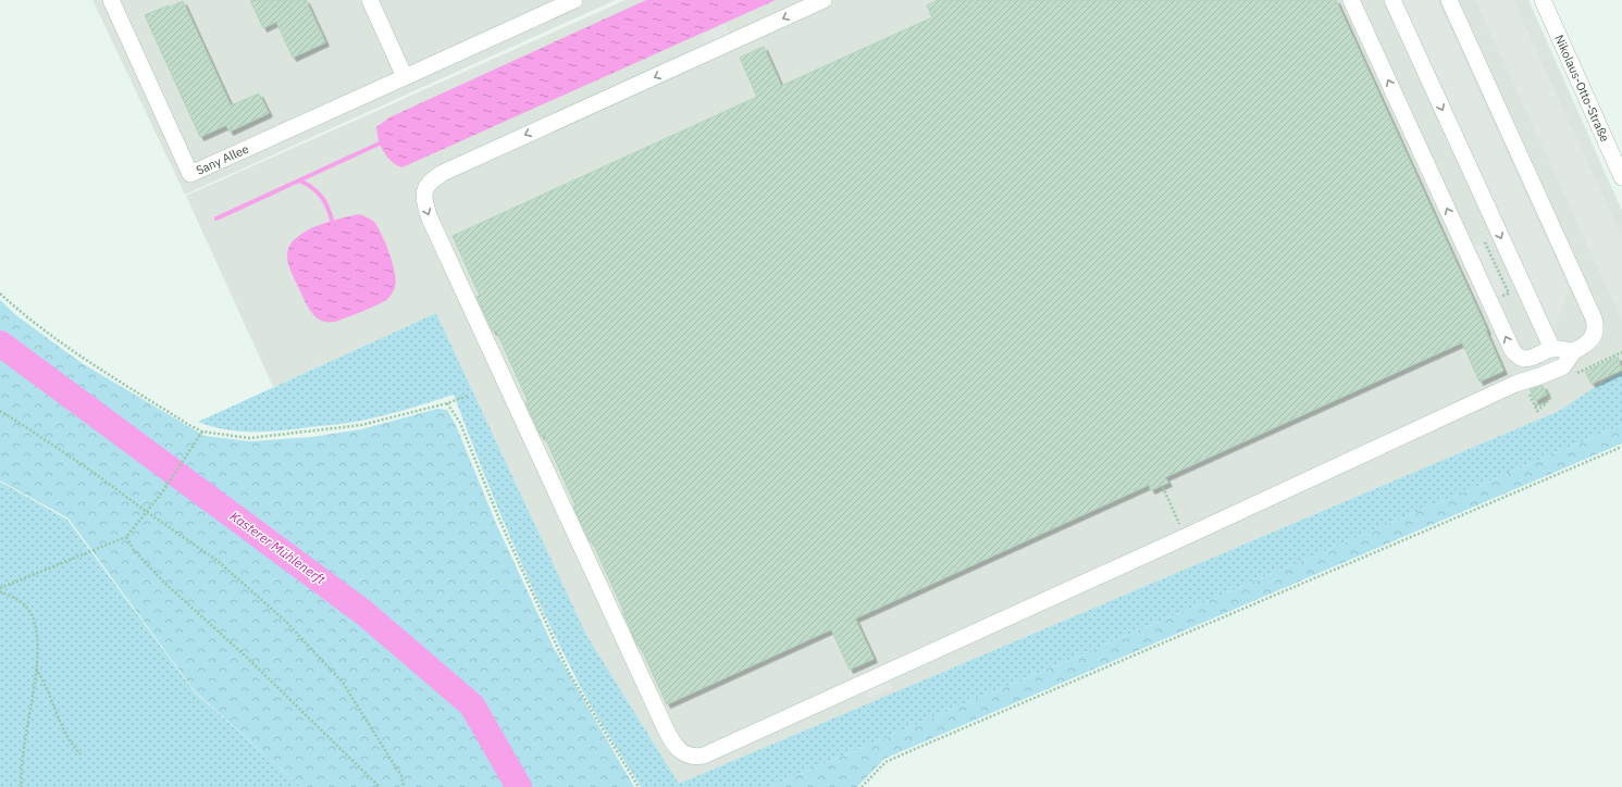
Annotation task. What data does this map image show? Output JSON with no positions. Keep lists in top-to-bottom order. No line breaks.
{"streets":{"street":["Nikolaus-Otto-Straße","Sany Allee"]},"water":["Kasterer Mühlenerft"]}
